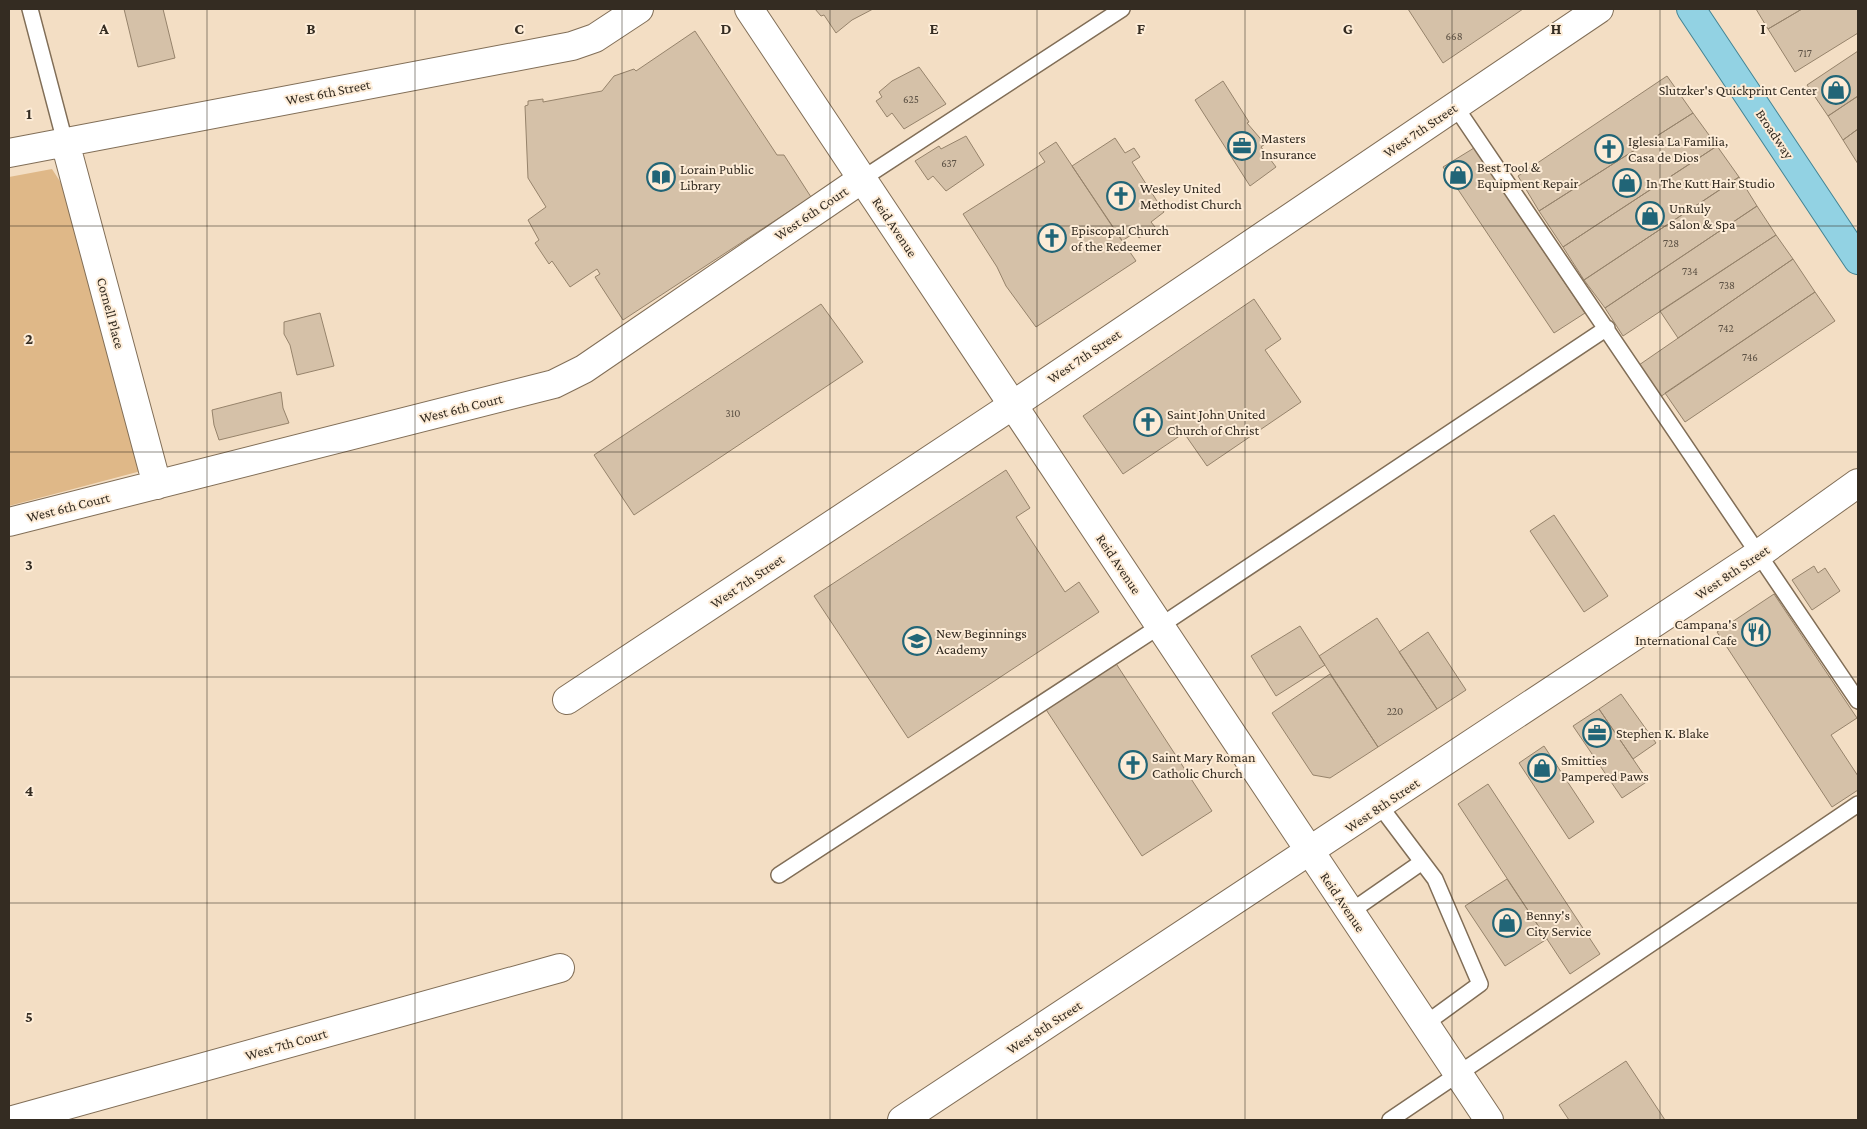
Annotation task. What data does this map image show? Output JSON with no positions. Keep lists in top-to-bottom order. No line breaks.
{"streets":{"main road":["Broadway"],"street":["West 6th Street","West 7th Street","West 6th Court","Reid Avenue","Cornell Place","West 8th Street","West 7th Court"]},"crossings":[["West 6th Street","Cornell Place"],["West 7th Street","Reid Avenue"],["West 6th Court","Reid Avenue"],["West 6th Court","Cornell Place"],["Reid Avenue","West 8th Street"]],"places":{"shop":["Slutzker's Quickprint Center","Best Tool & Equipment Repair","In The Kutt Hair Studio","UnRuly Salon & Spa","Smitties Pampered Paws","Benny's City Service"],"office":["Masters Insurance","Stephen K. Blake"],"church":["Iglesia La Familia, Casa de Dios","Wesley United Methodist Church","Episcopal Church of the Redeemer","Saint John United Church of Christ","Saint Mary Roman Catholic Church"],"library":["Lorain Public Library"],"restaurant":["Campana's International Cafe"],"school or university":["New Beginnings Academy"]},"house_numbers":["668","717","625","637","728","734","738","742","746","310","220"],"grid":{"columns":["A","B","C","D","E","F","G","H","I"],"rows":["1","2","3","4","5"]}}
